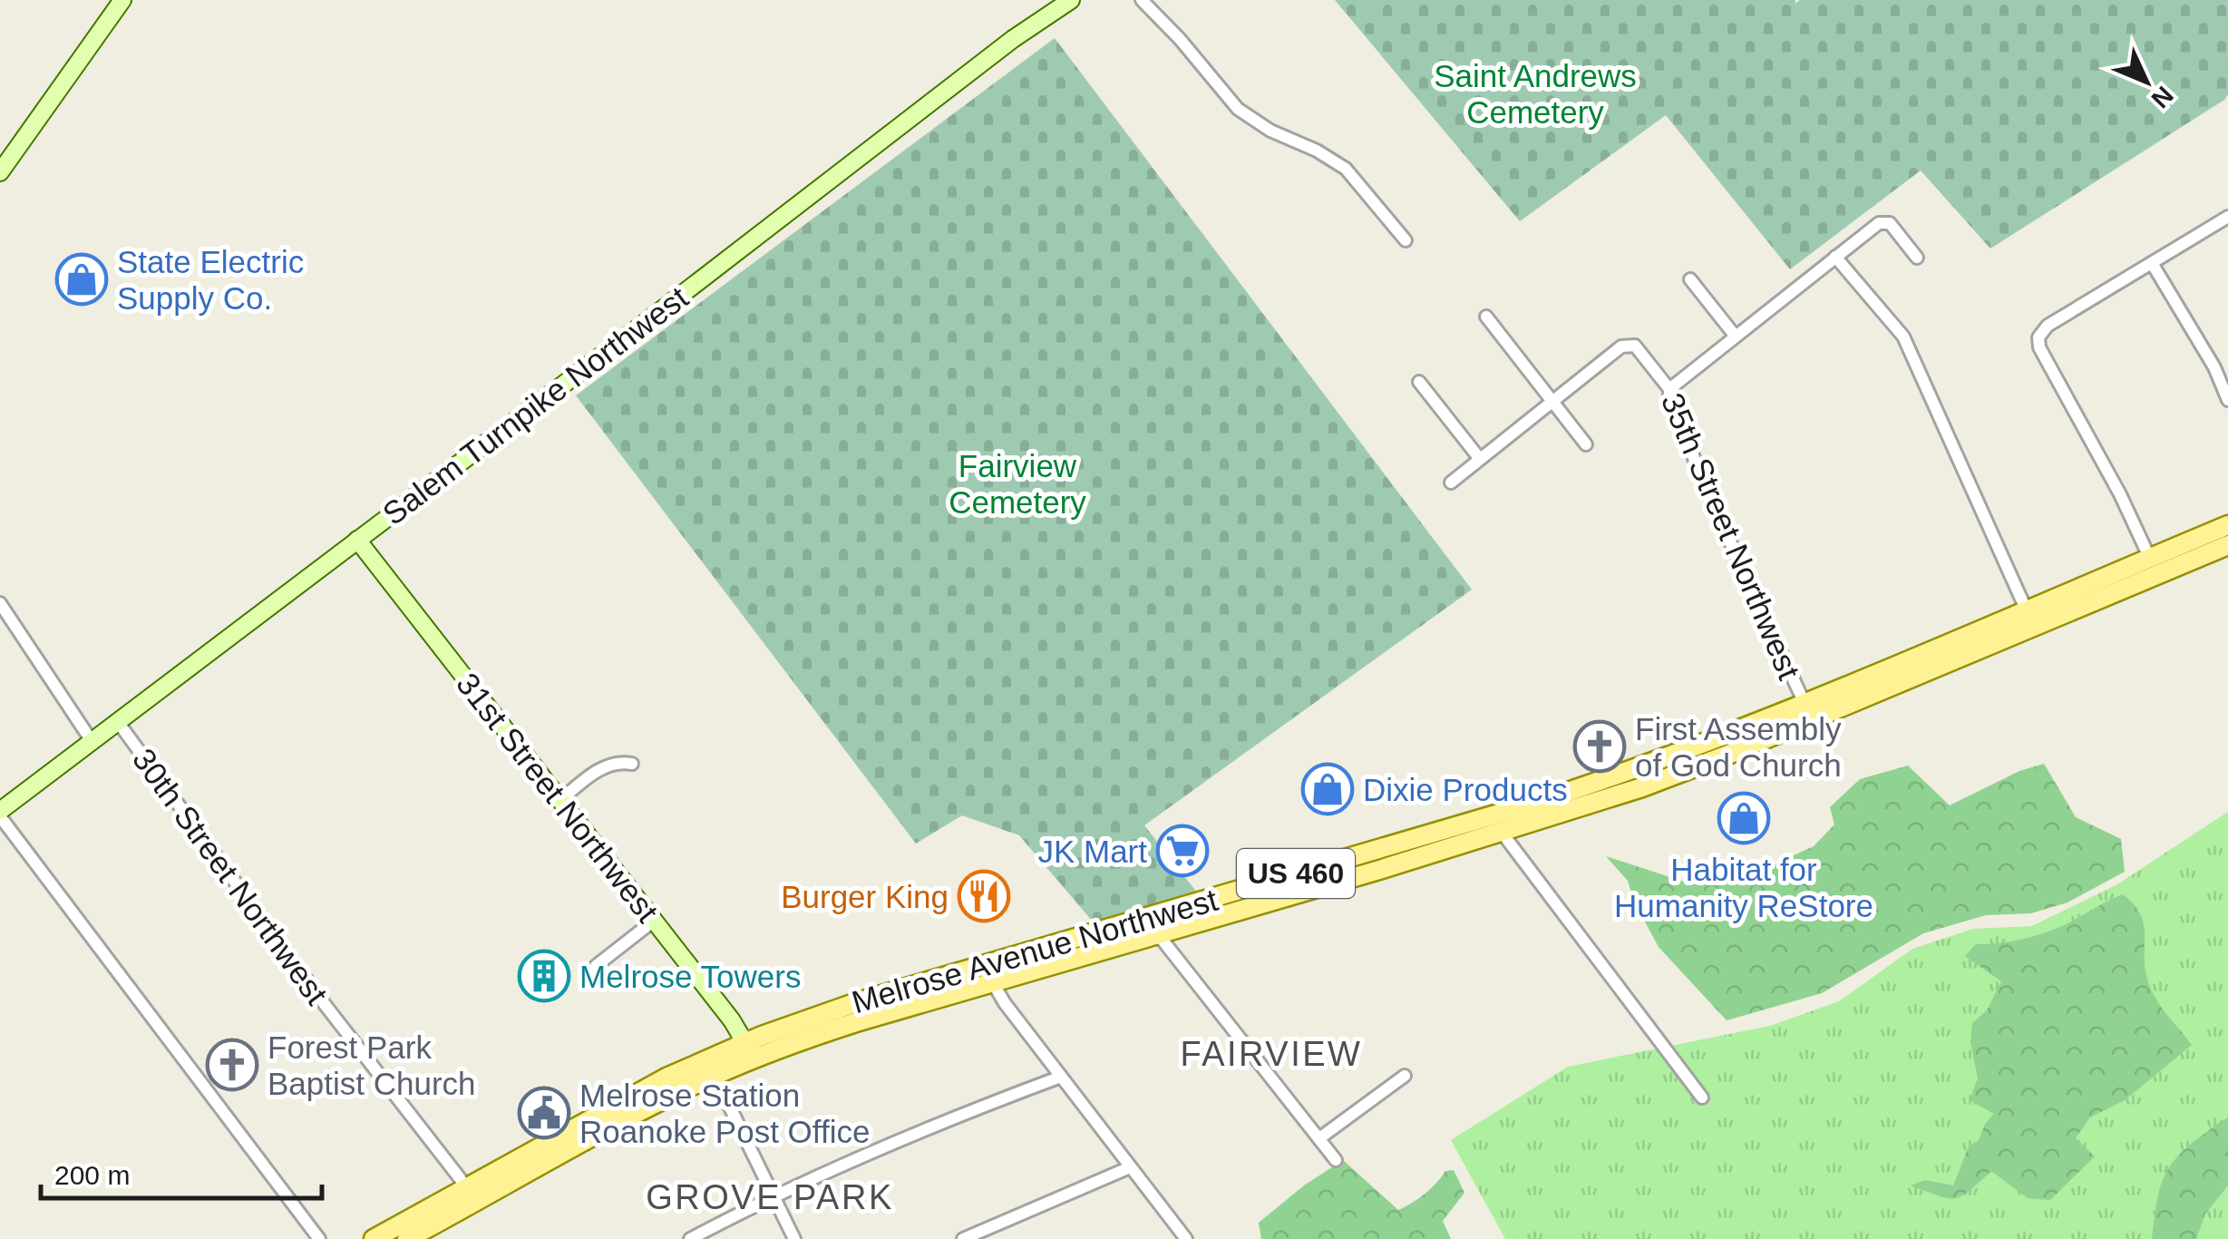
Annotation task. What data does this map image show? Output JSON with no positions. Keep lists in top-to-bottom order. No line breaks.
{"streets":{"main road":["US 460","Melrose Avenue Northwest"],"street":["Salem Turnpike Northwest","35th Street Northwest","31st Street Northwest","30th Street Northwest"]},"crossings":[["Salem Turnpike Northwest","31st Street Northwest"],["Salem Turnpike Northwest","30th Street Northwest"],["35th Street Northwest","Melrose Avenue Northwest"],["31st Street Northwest","Melrose Avenue Northwest"],["30th Street Northwest","Melrose Avenue Northwest"]],"districts":["FAIRVIEW","GROVE PARK"],"parks":["Saint Andrews Cemetery","Fairview Cemetery"],"places":{"shop":["State Electric Supply Co.","Dixie Products","Habitat for Humanity ReStore"],"church":["First Assembly of God Church","Forest Park Baptist Church"],"supermarket":["JK Mart"],"restaurant":["Burger King"],"building":["Melrose Towers"],"public building":["Melrose Station Roanoke Post Office"]},"scale_bar":"200 m","north":"bottom right"}
